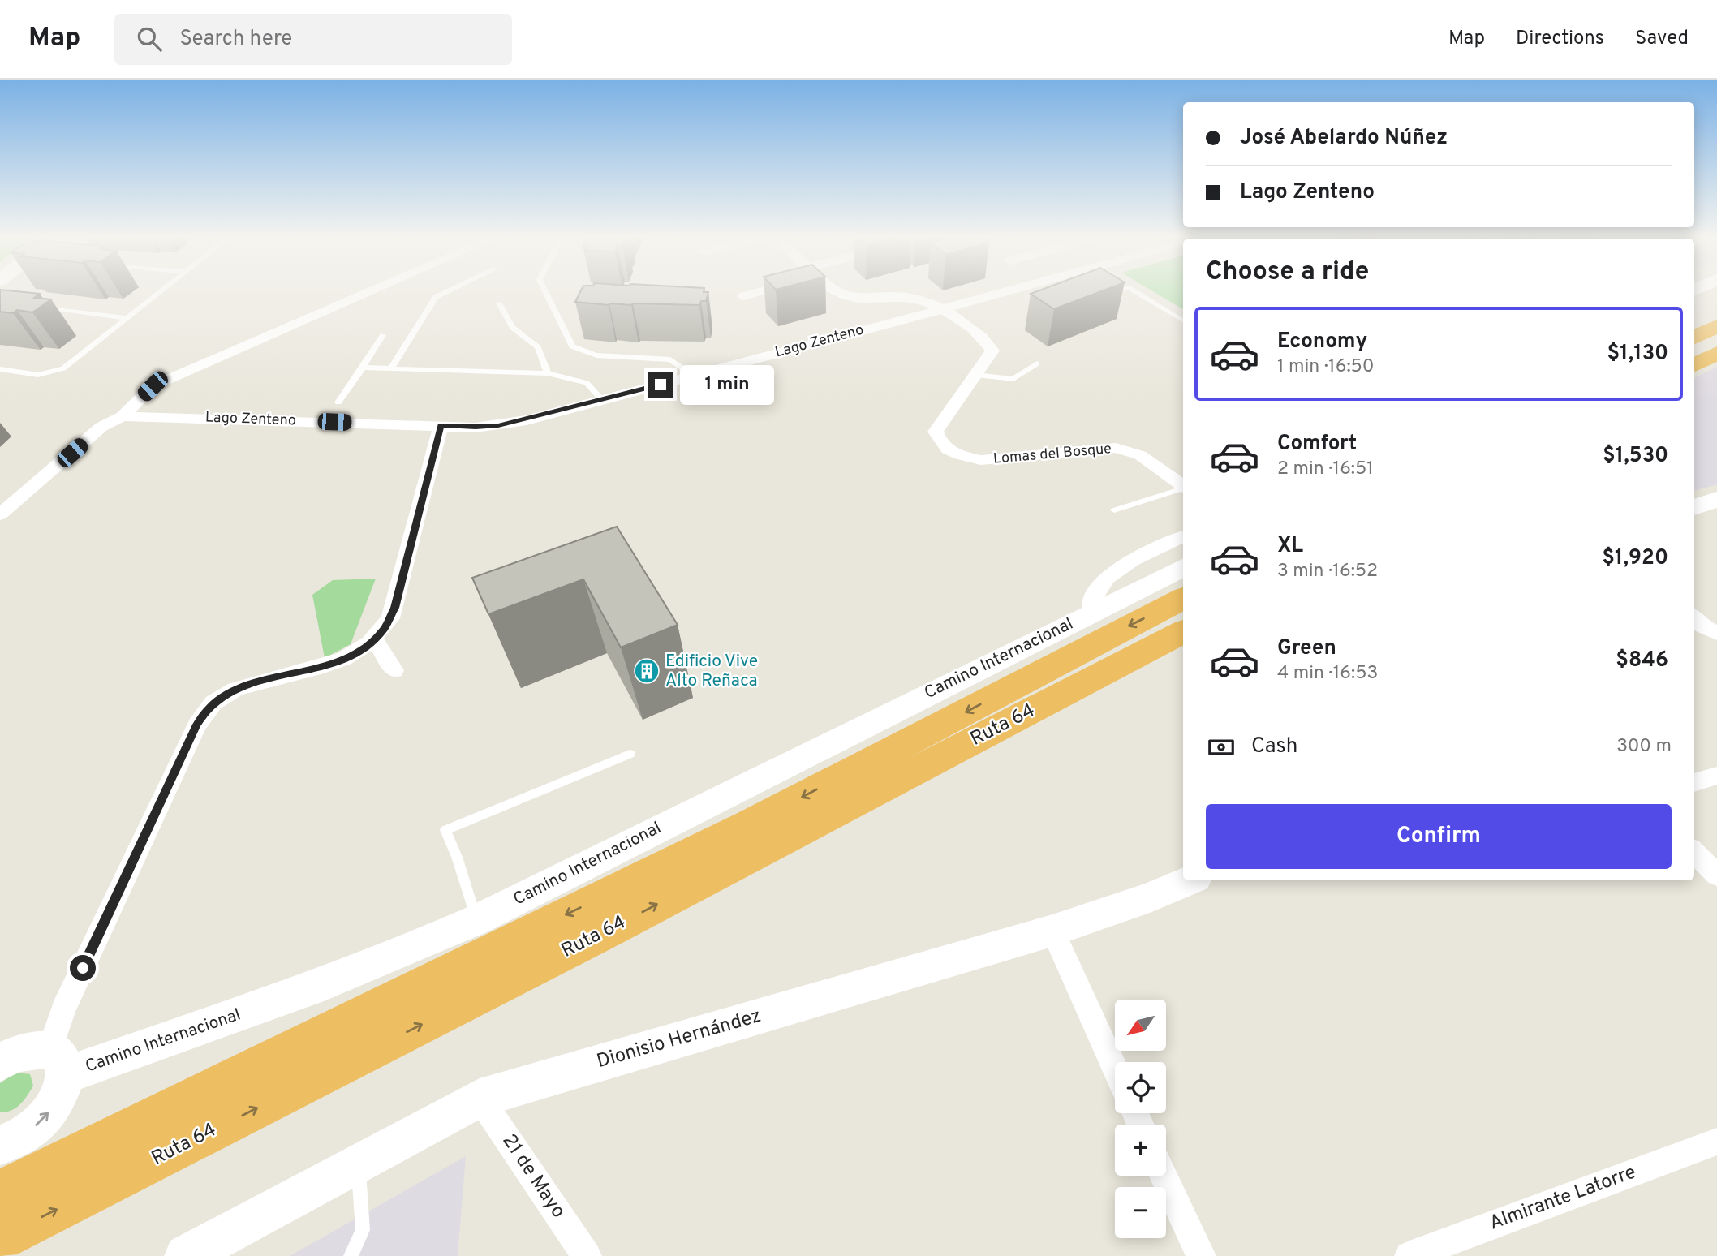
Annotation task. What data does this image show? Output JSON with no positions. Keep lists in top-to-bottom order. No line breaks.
{"streets":{"highway":["Ruta 64"],"main road":["Camino Internacional","Dionisio Hernández"],"street":["Lago Zenteno","Lomas del Bosque","21 de Mayo","Almirante Latorre"]},"crossings":[["Lago Zenteno","Lomas del Bosque"],["Dionisio Hernández","21 de Mayo"]],"places":{"building":["Edificio Vive Alto Reñaca"]},"north":"bottom left","page":{"header":"Map","search":"Search here","nav":["Map","Directions","Saved"],"banner":["José Abelardo Núñez","Lago Zenteno"],"heading":"Choose a ride","list":[{"name":"Economy","note":"1 min · 16:50","value":"$1,130"},{"name":"Comfort","note":"2 min · 16:51","value":"$1,530"},{"name":"XL","note":"3 min · 16:52","value":"$1,920"},{"name":"Green","note":"4 min · 16:53","value":"$846"}],"bubble":"1 min","pay":["Cash","300 m"],"buttons":"Confirm","map_buttons":["+","−"]}}
